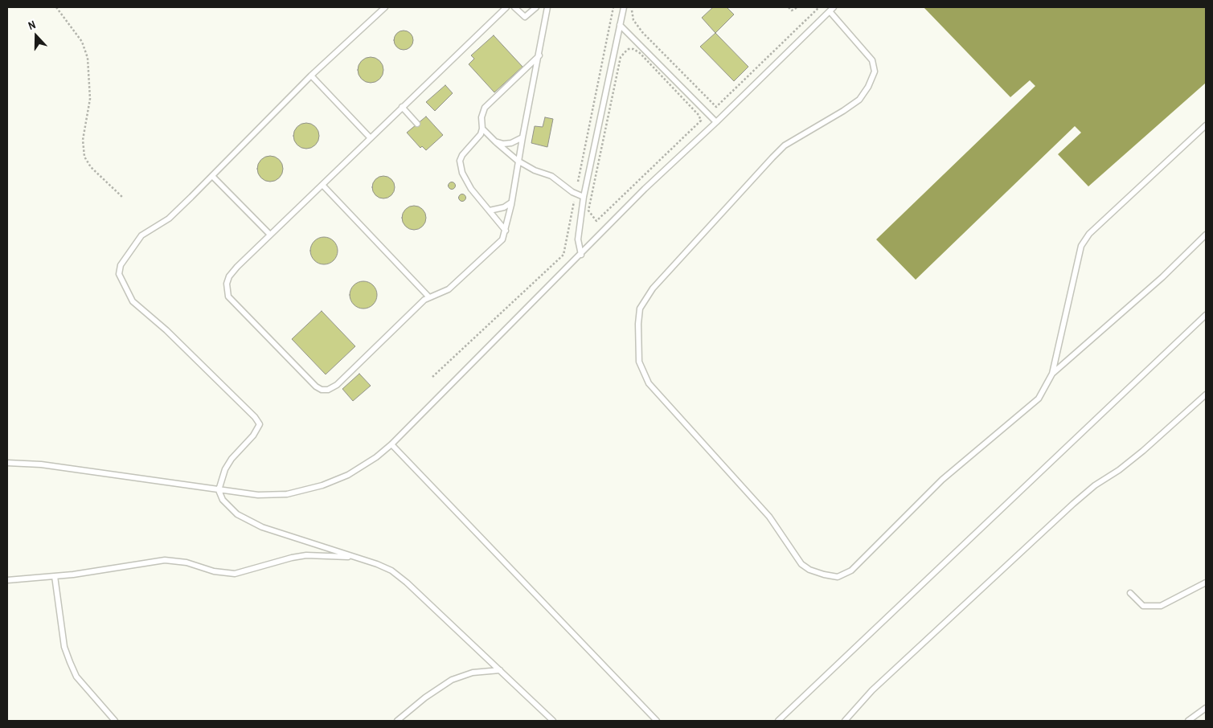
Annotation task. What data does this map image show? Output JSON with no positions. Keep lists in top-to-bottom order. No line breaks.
{"north":"top"}
